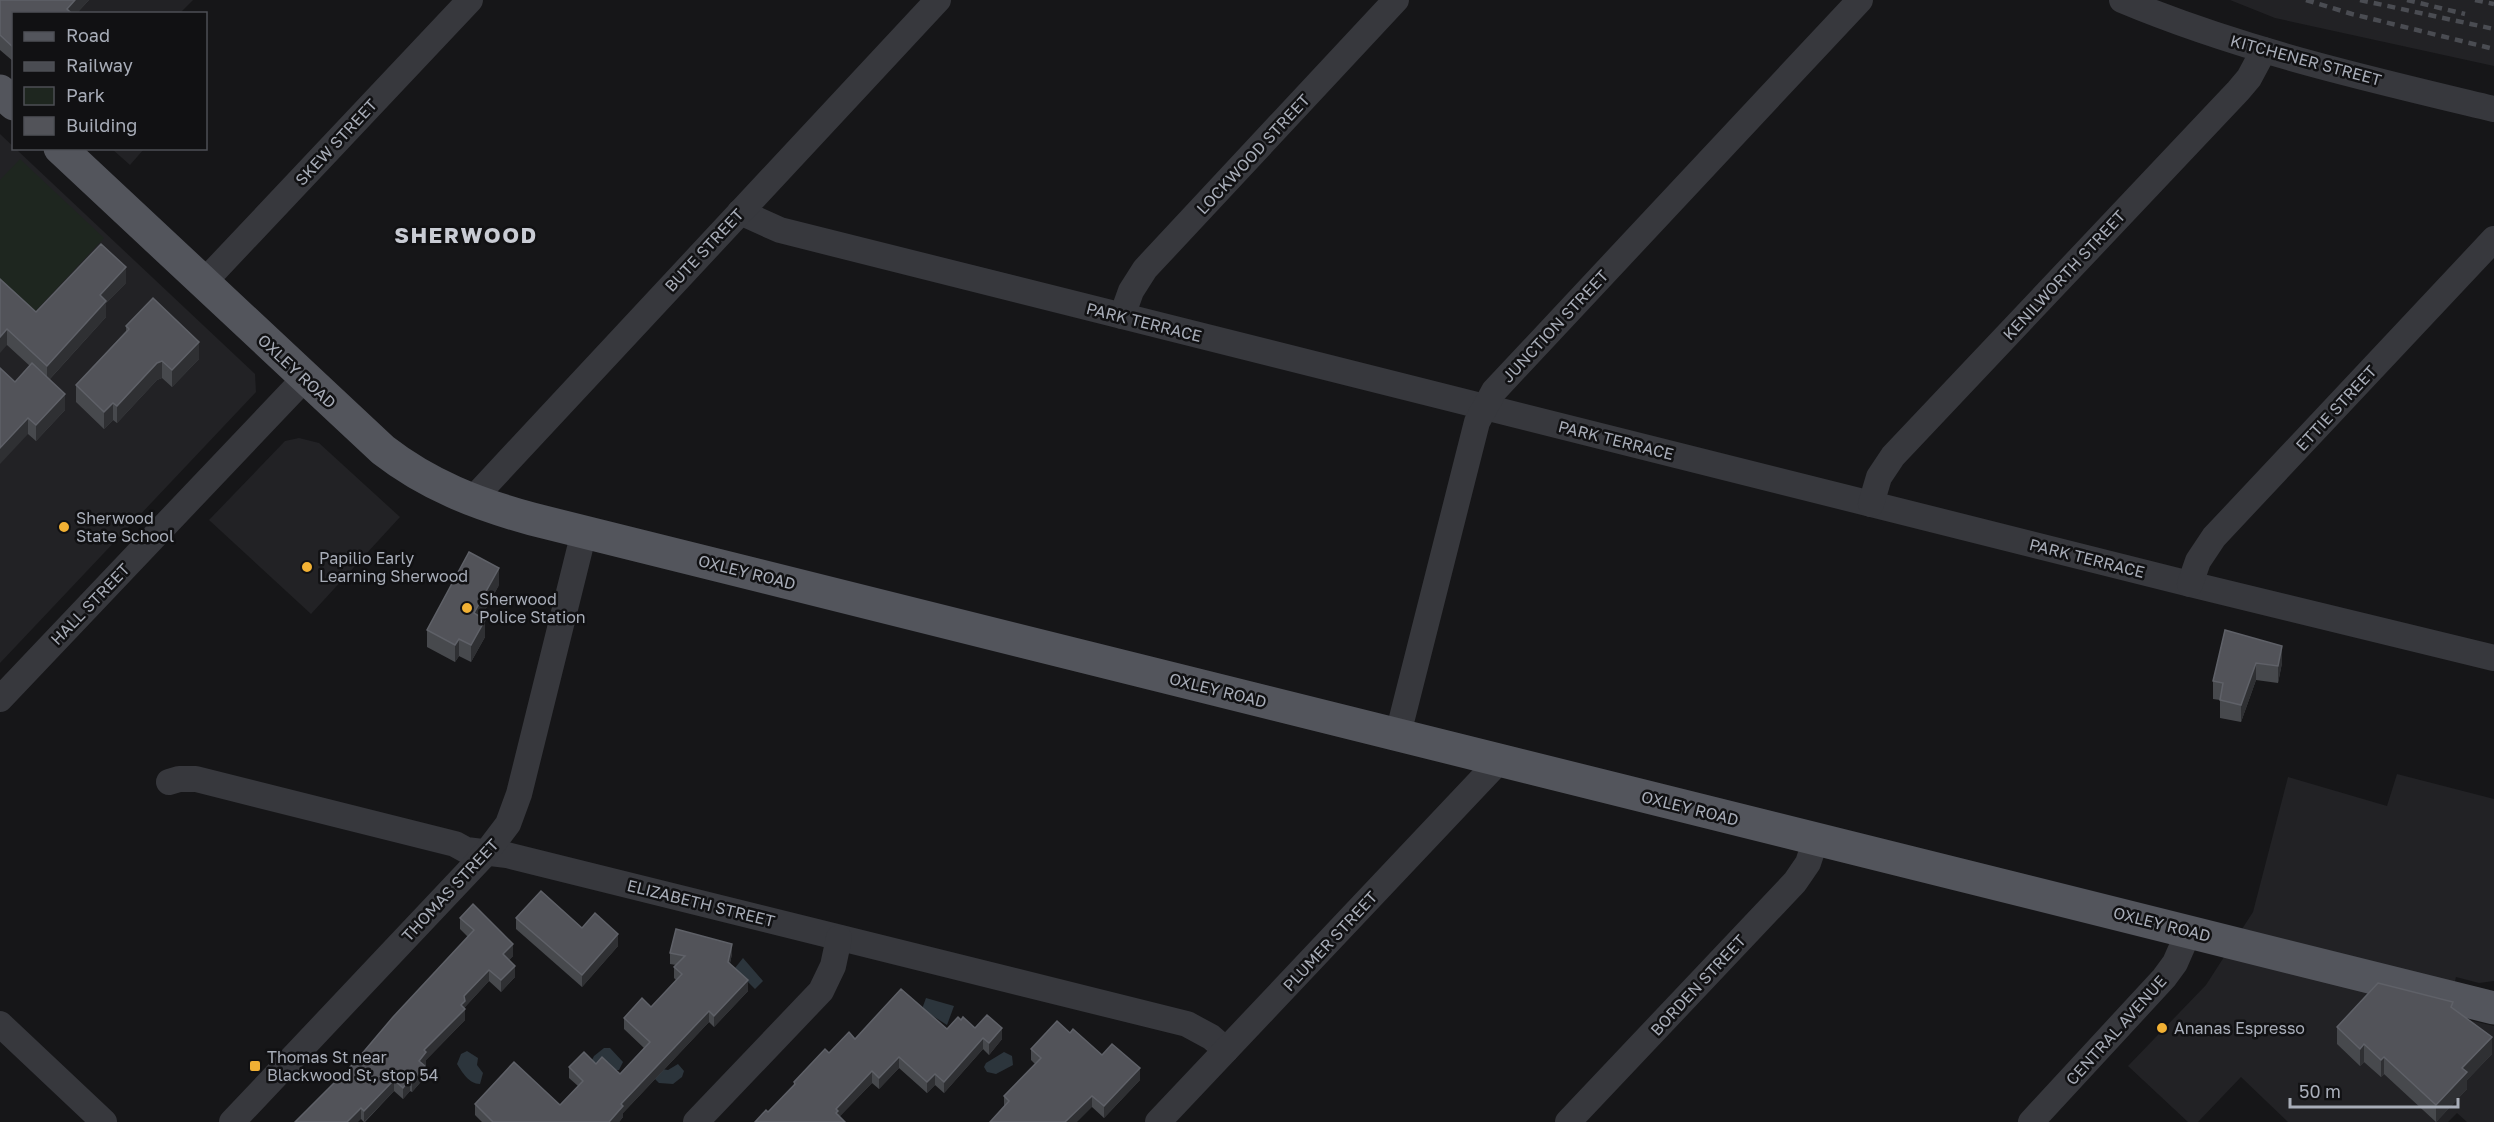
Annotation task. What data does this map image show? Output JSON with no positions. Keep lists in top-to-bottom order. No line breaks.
{"streets":{"main road":["OXLEY ROAD"],"street":["KITCHENER STREET","SKEW STREET","LOCKWOOD STREET","BUTE STREET","KENILWORTH STREET","PARK TERRACE","JUNCTION STREET","ETTIE STREET","HALL STREET","THOMAS STREET","ELIZABETH STREET","PLUMER STREET","BORDEN STREET","CENTRAL AVENUE"]},"crossings":[["KITCHENER STREET","KENILWORTH STREET"],["SKEW STREET","OXLEY ROAD"],["LOCKWOOD STREET","PARK TERRACE"],["BUTE STREET","PARK TERRACE"],["BUTE STREET","OXLEY ROAD"],["KENILWORTH STREET","PARK TERRACE"],["PARK TERRACE","JUNCTION STREET"],["PARK TERRACE","ETTIE STREET"],["JUNCTION STREET","OXLEY ROAD"],["OXLEY ROAD","HALL STREET"],["OXLEY ROAD","THOMAS STREET"],["OXLEY ROAD","PLUMER STREET"],["OXLEY ROAD","BORDEN STREET"],["OXLEY ROAD","CENTRAL AVENUE"],["THOMAS STREET","ELIZABETH STREET"],["ELIZABETH STREET","PLUMER STREET"]],"districts":["SHERWOOD"],"places":{"other":["Sherwood State School","Papilio Early Learning Sherwood","Sherwood Police Station","Ananas Espresso"],"transit":["Thomas St near Blackwood St, stop 54"]},"legend":["Road","Railway","Park","Building"],"scale_bar":"50 m"}
